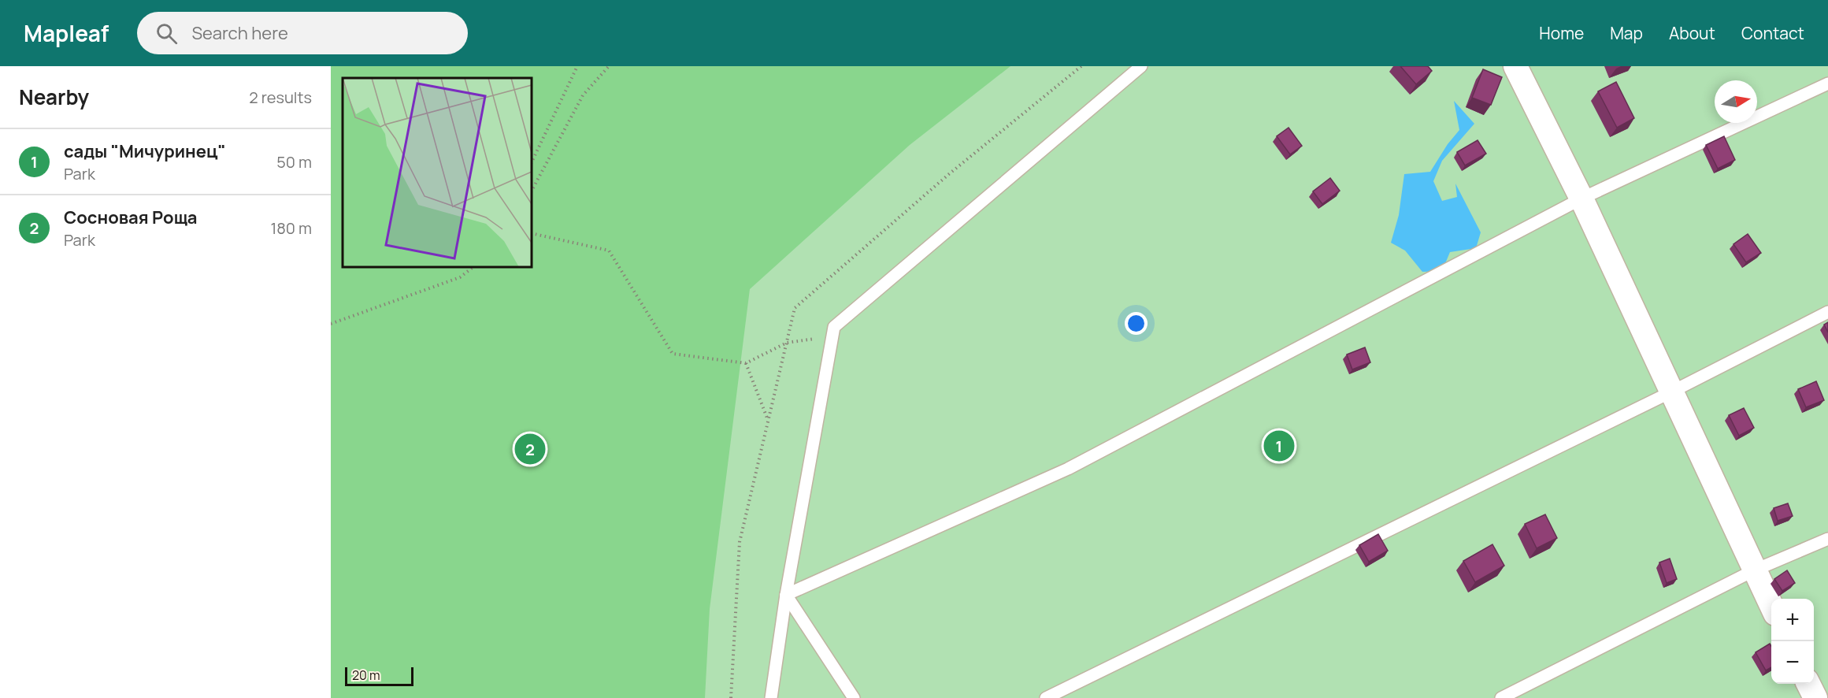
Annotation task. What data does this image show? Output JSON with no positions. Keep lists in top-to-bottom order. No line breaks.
{"scale_bar":"20 m","north":"right","page":{"header":"Mapleaf","search":"Search here","nav":["Home","Map","About","Contact"],"heading":["Nearby","2 results"],"list":[{"mark":"1","name":"сады \"Мичуринец\"","note":"Park","value":"50 m"},{"mark":"2","name":"Сосновая Роща","note":"Park","value":"180 m"}],"pins":["1","2"],"map_buttons":["+","−"],"scale":"20 m"}}
